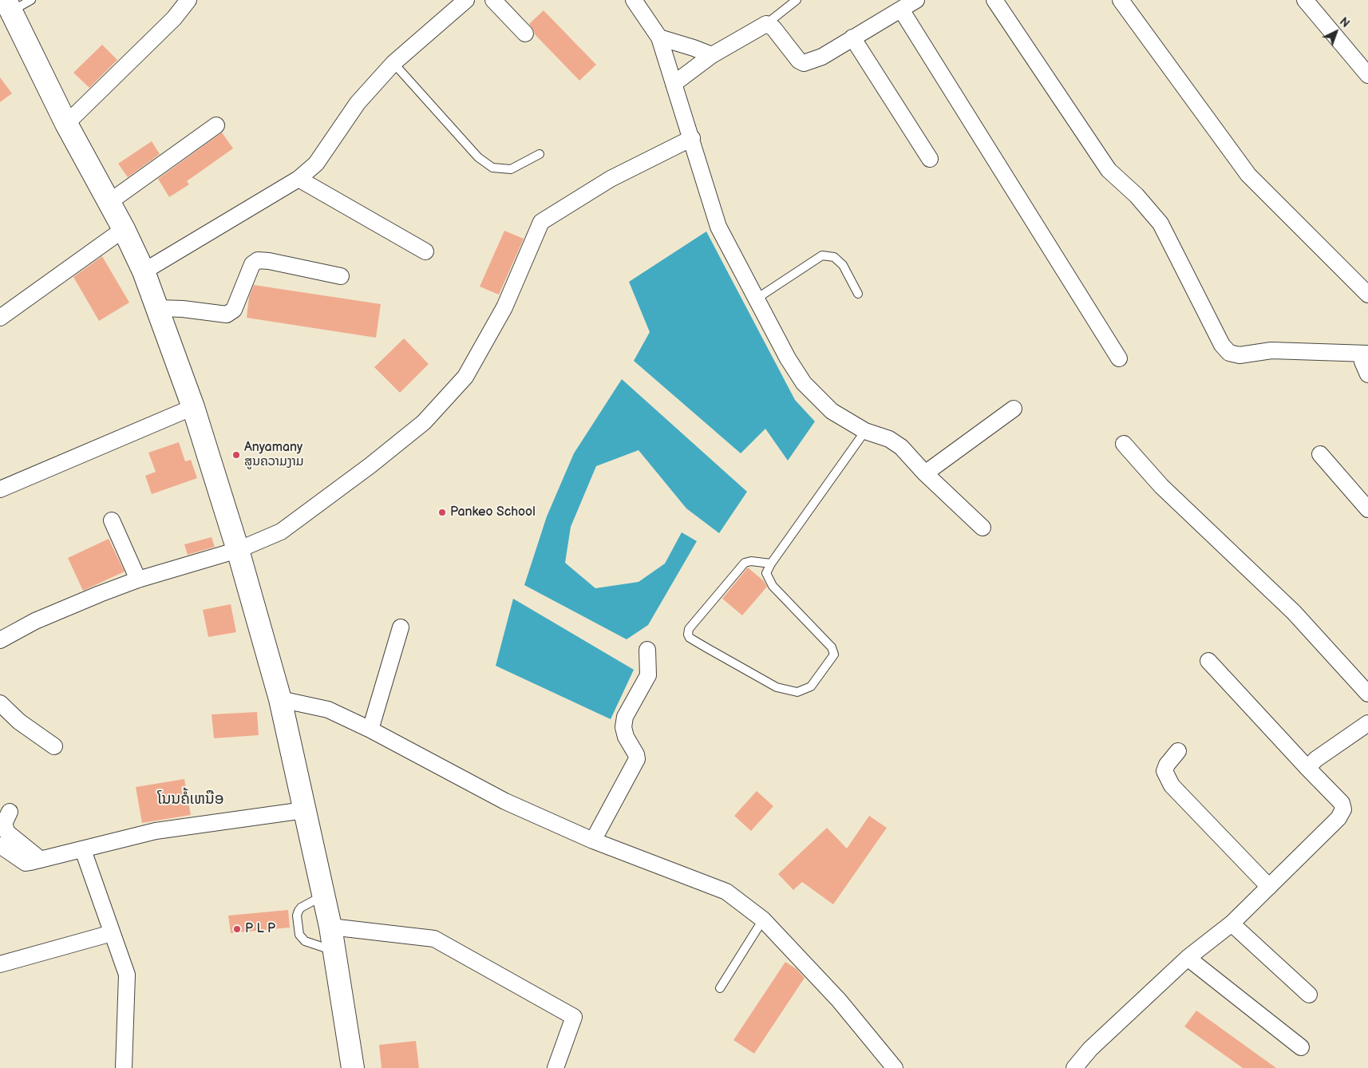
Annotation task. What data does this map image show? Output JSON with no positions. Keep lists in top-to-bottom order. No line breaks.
{"districts":["ໂນນຄໍ້ເຫນືອ"],"places":["Anyamany ສູນຄວາມງາມ","Pankeo School","P L P"],"north":"top right"}
